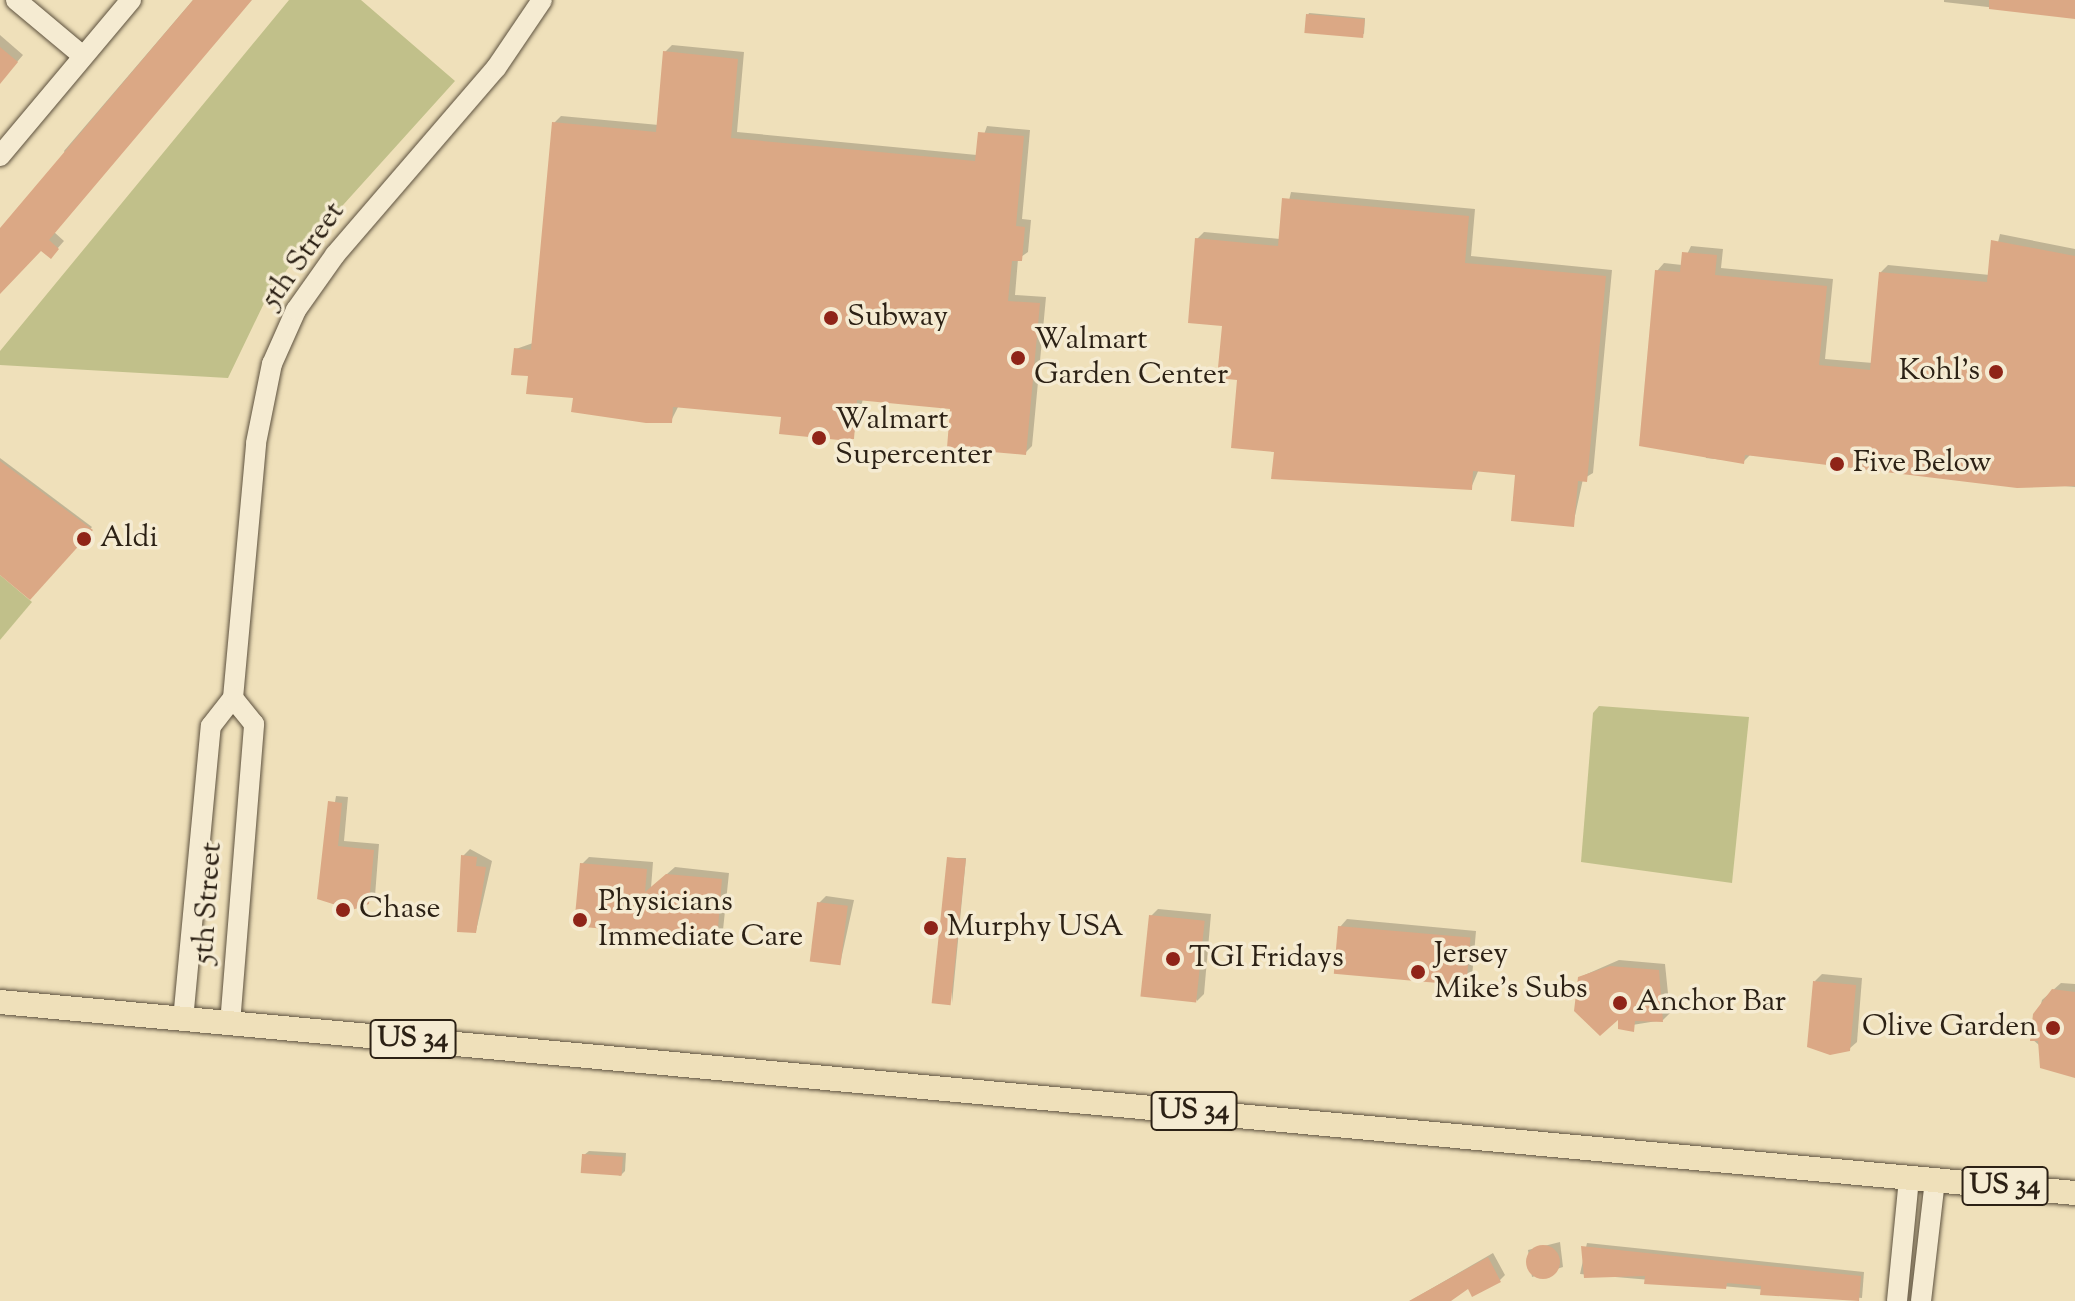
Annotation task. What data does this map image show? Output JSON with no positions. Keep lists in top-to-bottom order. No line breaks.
{"streets":{"main road":["US 34"],"street":["5th Street"]},"crossings":[["5th Street","US 34"]],"places":["Subway","Walmart Garden Center","Kohl's","Walmart Supercenter","Five Below","Aldi","Chase","Physicians Immediate Care","Murphy USA","TGI Fridays","Jersey Mike's Subs","Anchor Bar","Olive Garden"]}
